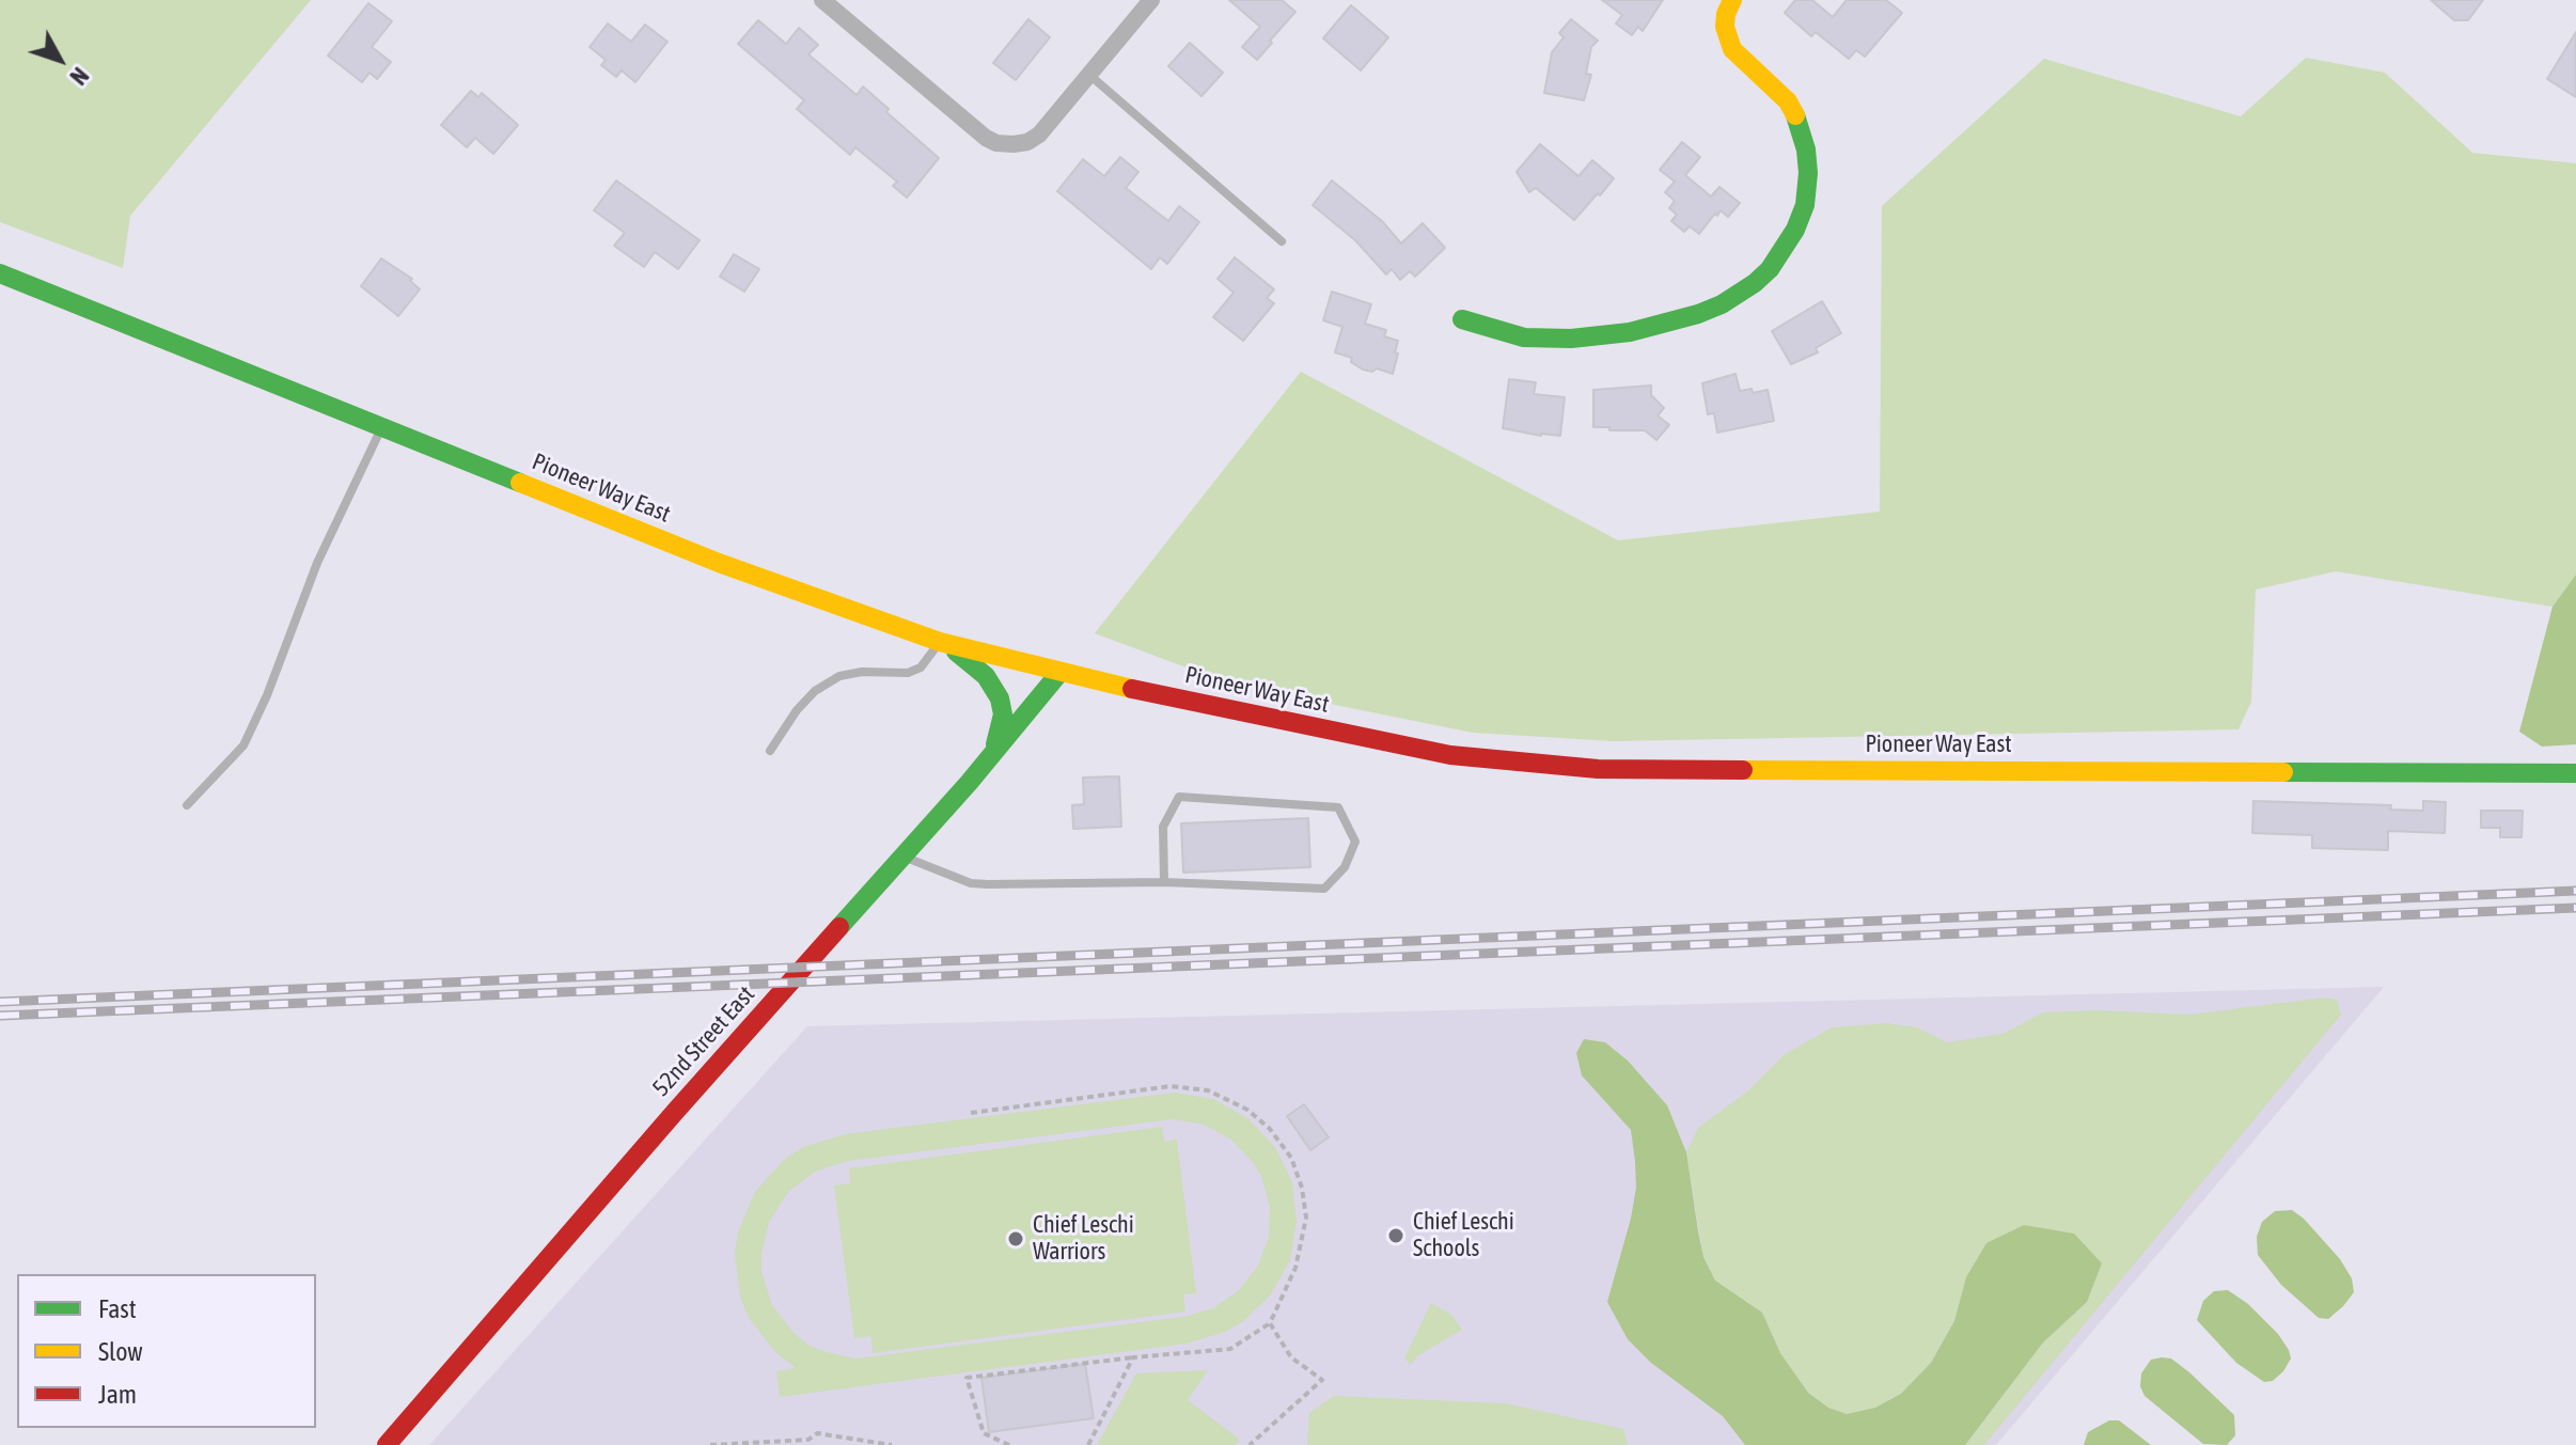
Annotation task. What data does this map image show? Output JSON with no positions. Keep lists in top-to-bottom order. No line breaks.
{"streets":{"main road":["Pioneer Way East","52nd Street East"]},"crossings":[["Pioneer Way East","52nd Street East"]],"places":["Chief Leschi Schools","Chief Leschi Warriors"],"legend":["Fast","Slow","Jam"],"north":"bottom right"}
